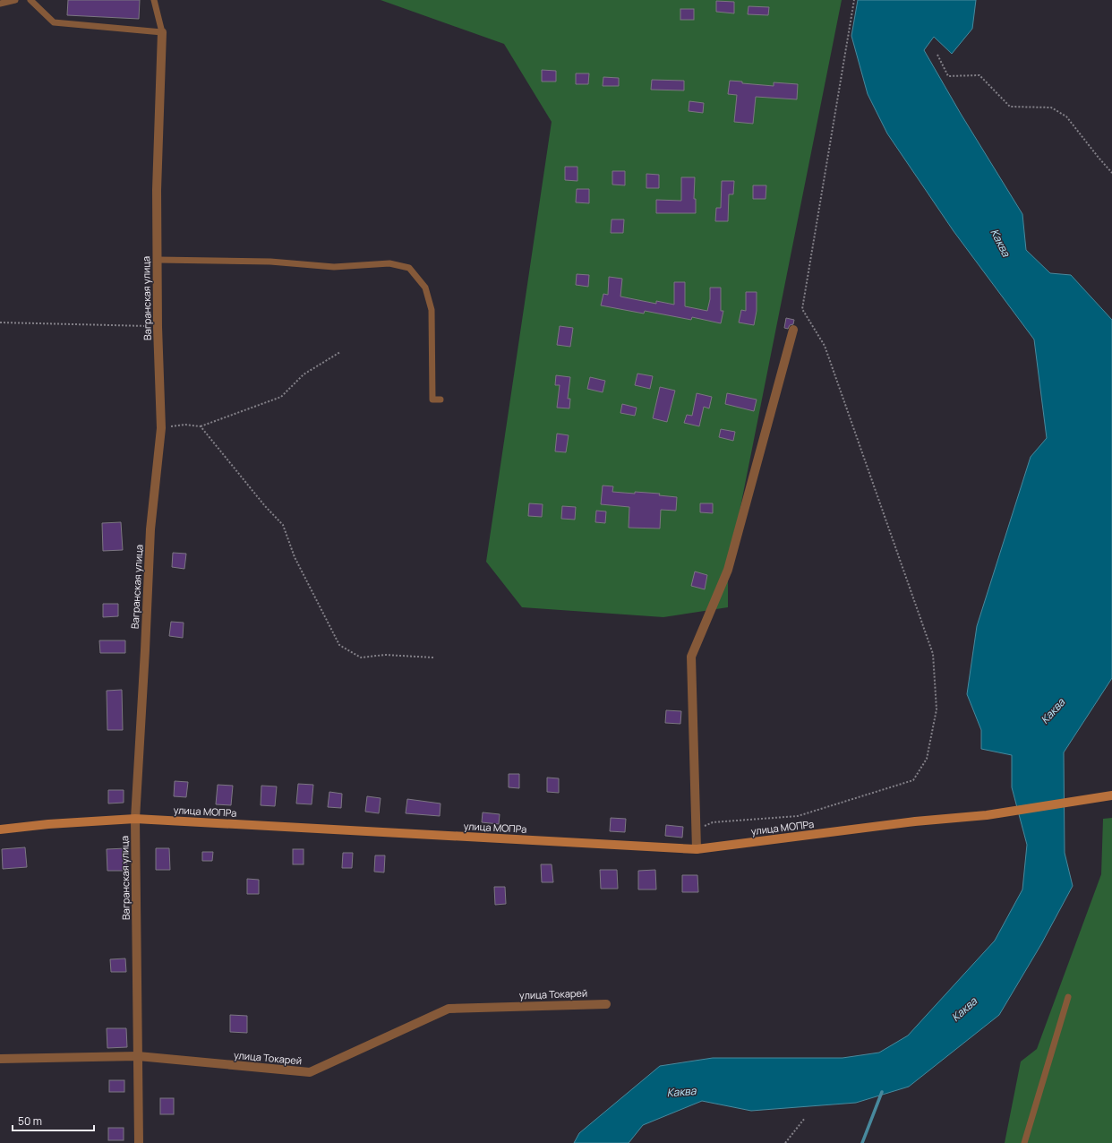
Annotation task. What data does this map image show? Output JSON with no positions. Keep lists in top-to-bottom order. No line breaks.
{"streets":{"main road":["улица МОПРа"],"street":["Вагранская улица","улица Токарей"]},"crossings":[["Вагранская улица","улица МОПРа"],["Вагранская улица","улица Токарей"]],"water":["Каква"],"scale_bar":"50 m"}
